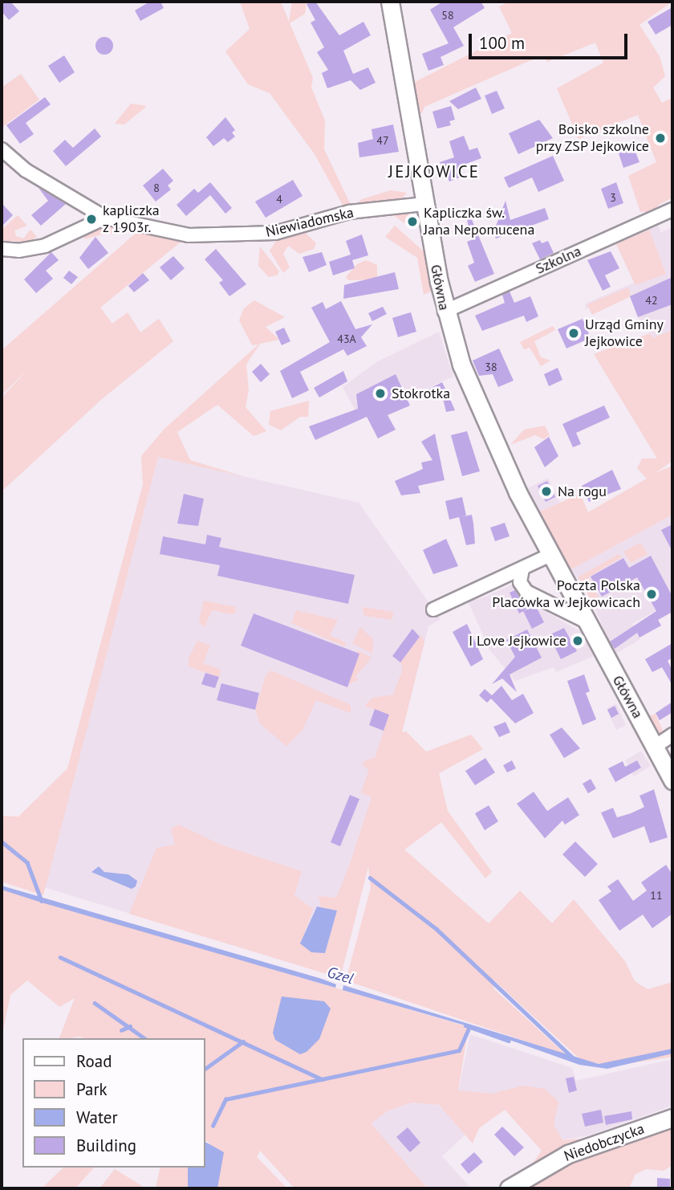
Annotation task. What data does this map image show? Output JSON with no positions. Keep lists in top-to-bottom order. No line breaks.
{"streets":{"street":["Niewiadomska","Szkolna","Główna","Niedobczycka"]},"crossings":[["Niewiadomska","Główna"],["Szkolna","Główna"]],"districts":["JEJKOWICE"],"water":["Gzel"],"places":["Boisko szkolne przy ZSP Jejkowice","kapliczka z 1903r.","Kapliczka św. Jana Nepomucena","Urząd Gminy Jejkowice","Stokrotka","Na rogu","Poczta Polska Placówka w Jejkowicach","I Love Jejkowice"],"house_numbers":["58","47","8","3","4","42","43A","38","11"],"legend":["Road","Park","Water","Building"],"scale_bar":"100 m"}
